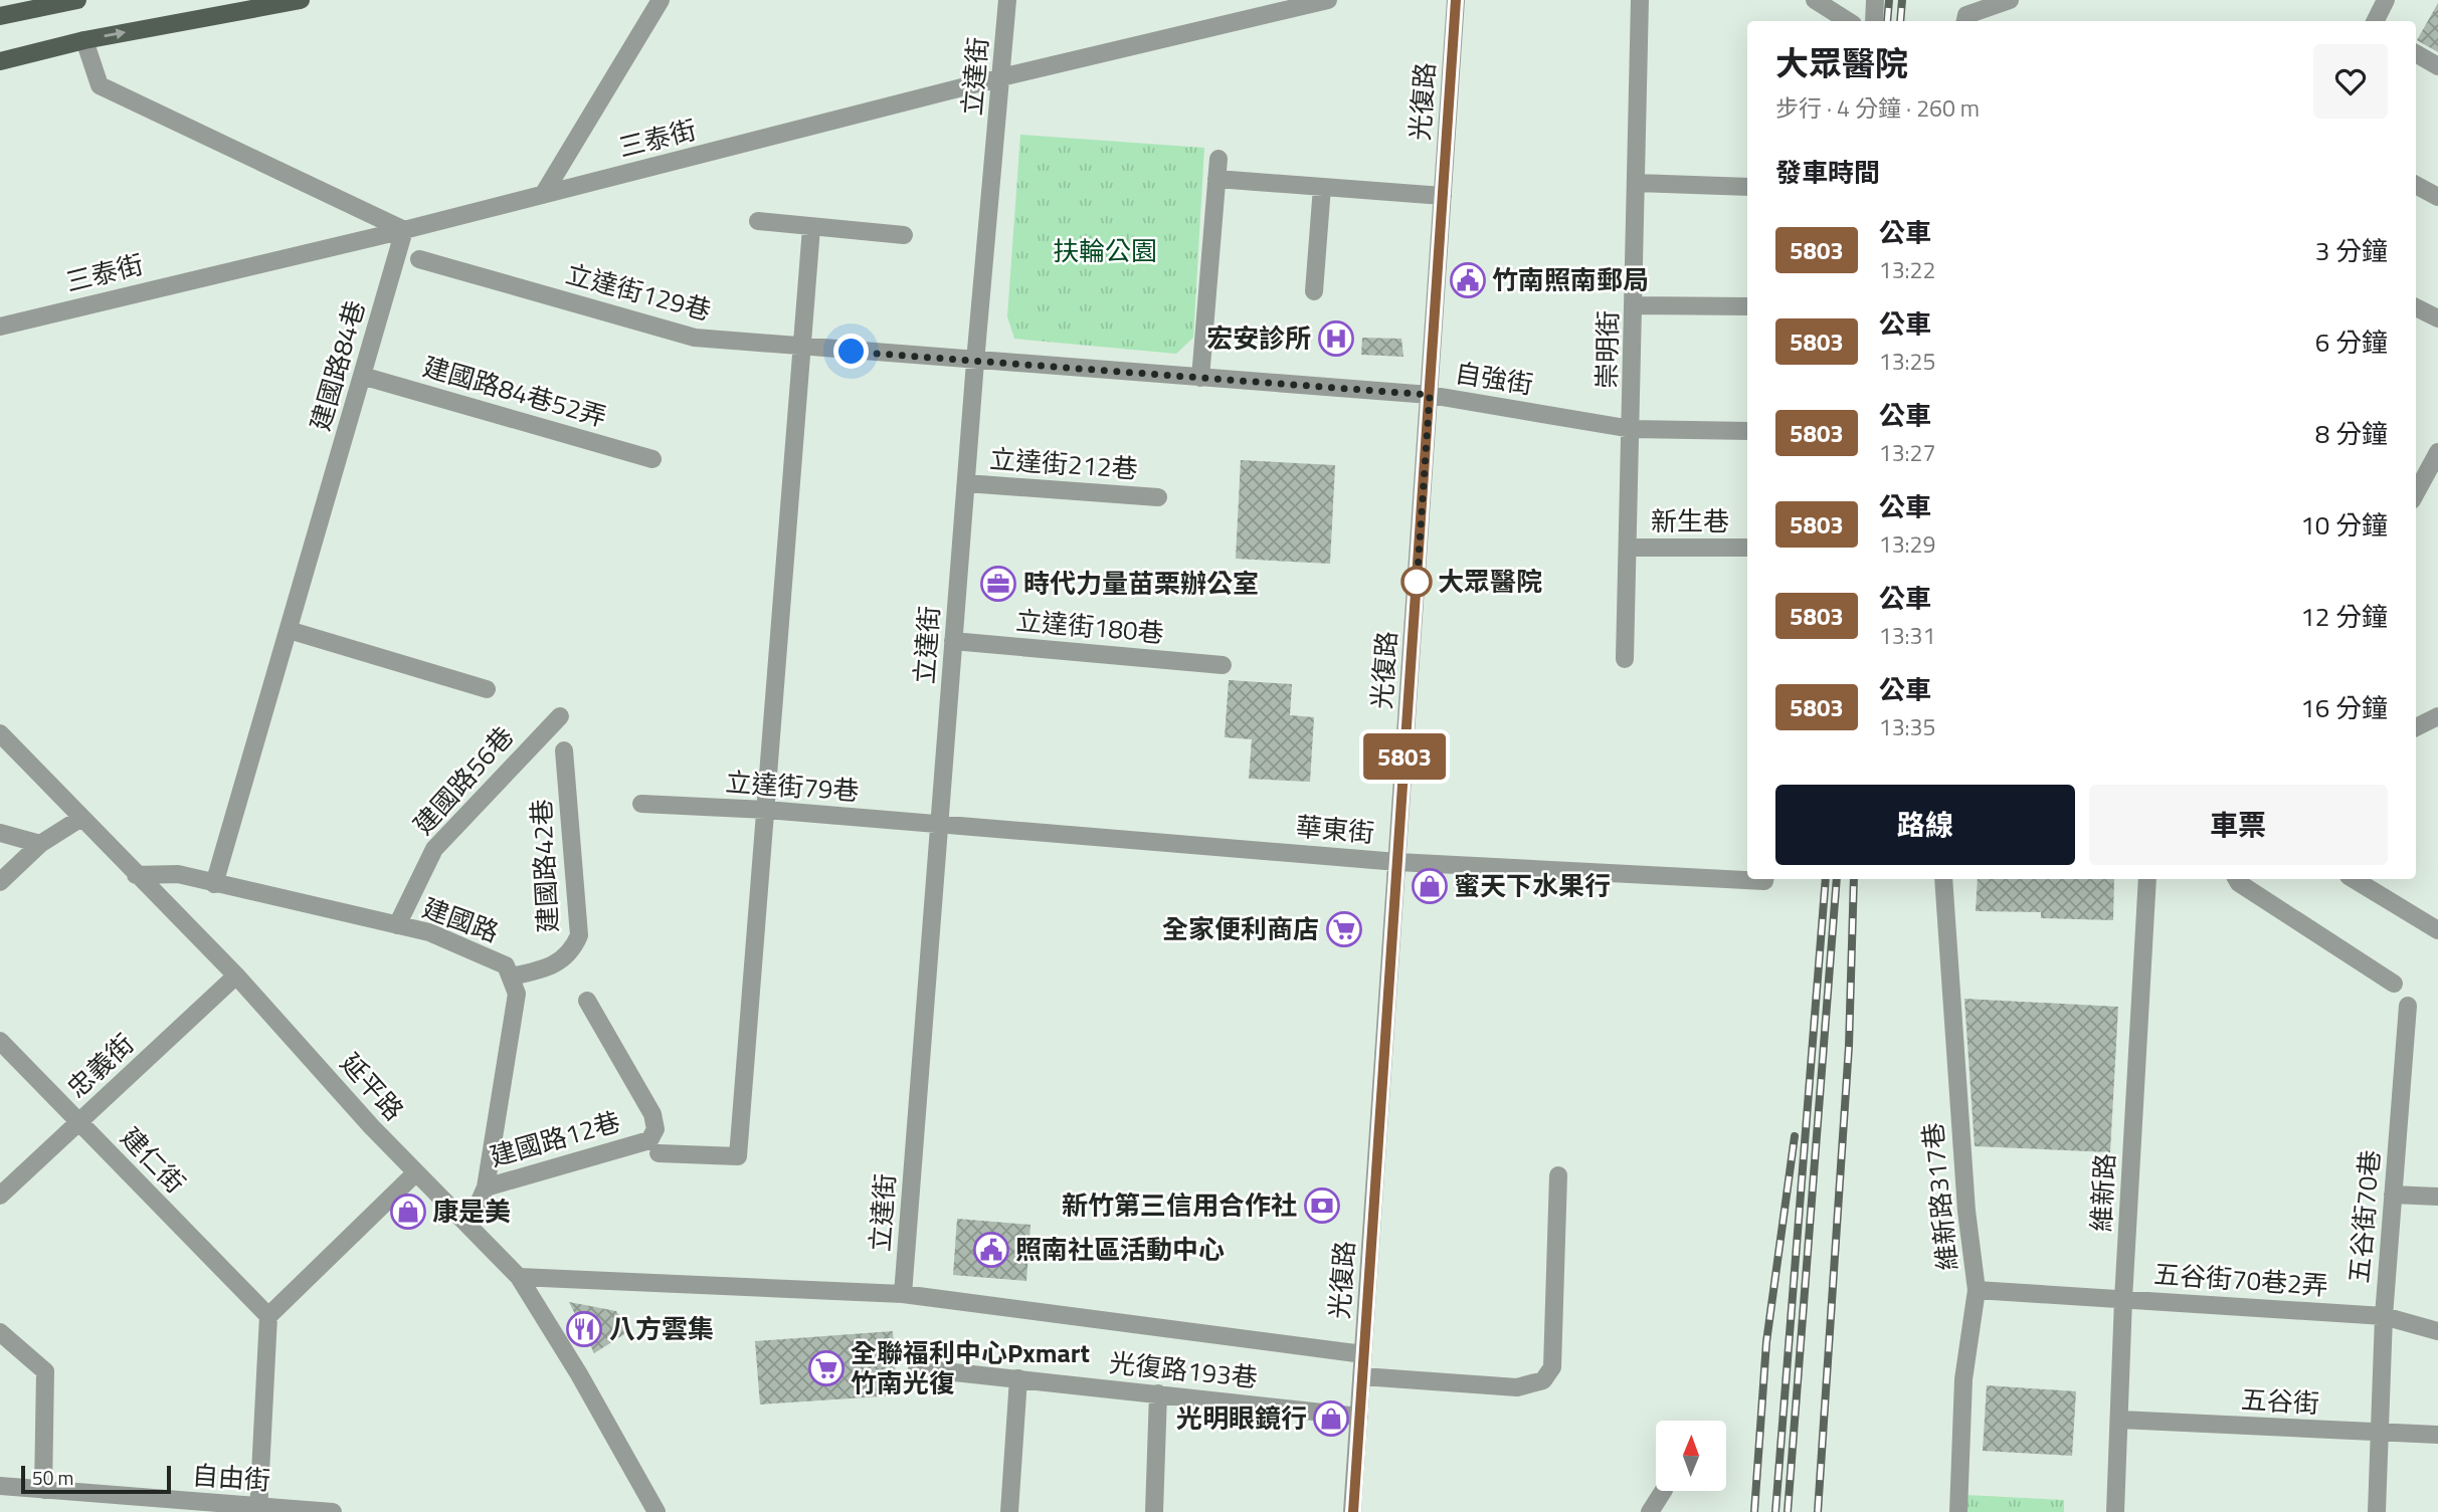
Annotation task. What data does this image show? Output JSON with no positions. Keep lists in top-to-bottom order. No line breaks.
{"streets":{"street":["立達街","光復路","三泰街","立達街129巷","崇明街","建國路84巷","自強街","建國路84巷52弄","立達街212巷","新生巷","立達街180巷","建國路56巷","立達街79巷","華東街","建國路42巷","建國路","忠義街","延平路","建國路12巷","建仁街","維新路","維新路317巷","五谷街70巷","五谷街70巷2弄","光復路193巷","五谷街","自由街"]},"crossings":[["立達街","三泰街"],["立達街","立達街129巷"],["立達街","自強街"],["立達街","立達街212巷"],["立達街","立達街180巷"],["立達街","立達街79巷"],["立達街","華東街"],["光復路","自強街"],["光復路","華東街"],["光復路","光復路193巷"],["三泰街","建國路84巷"],["立達街129巷","自強街"],["崇明街","自強街"],["崇明街","新生巷"],["建國路84巷","建國路84巷52弄"],["建國路84巷","建國路"],["建國路56巷","建國路"],["立達街79巷","華東街"],["建國路42巷","建國路"],["建國路","延平路"],["建國路","建國路12巷"],["忠義街","延平路"],["忠義街","建仁街"],["維新路","五谷街70巷2弄"],["維新路","五谷街"],["維新路317巷","五谷街70巷2弄"],["五谷街70巷","五谷街70巷2弄"],["五谷街70巷","五谷街"]],"parks":["扶輪公園"],"places":{"public building":["竹南照南郵局","照南社區活動中心"],"hospital":["宏安診所"],"other":["大眾醫院"],"office":["時代力量苗栗辦公室"],"shop":["蜜天下水果行","康是美","光明眼鏡行"],"supermarket":["全家便利商店","全聯福利中心Pxmart 竹南光復"],"bank":["新竹第三信用合作社"],"restaurant":["八方雲集"]},"lines":["bus line 5803"],"scale_bar":"50 m","north":"top","page":{"on_map":"5803","heading":[["大眾醫院","步行 · 4 分鐘 · 260 m"],"發車時間"],"list":[{"mark":"5803","name":"公車","note":"13:22","value":"3 分鐘"},{"mark":"5803","name":"公車","note":"13:25","value":"6 分鐘"},{"mark":"5803","name":"公車","note":"13:27","value":"8 分鐘"},{"mark":"5803","name":"公車","note":"13:29","value":"10 分鐘"},{"mark":"5803","name":"公車","note":"13:31","value":"12 分鐘"},{"mark":"5803","name":"公車","note":"13:35","value":"16 分鐘"}],"buttons":["路線","車票"],"scale":"50 m"}}
